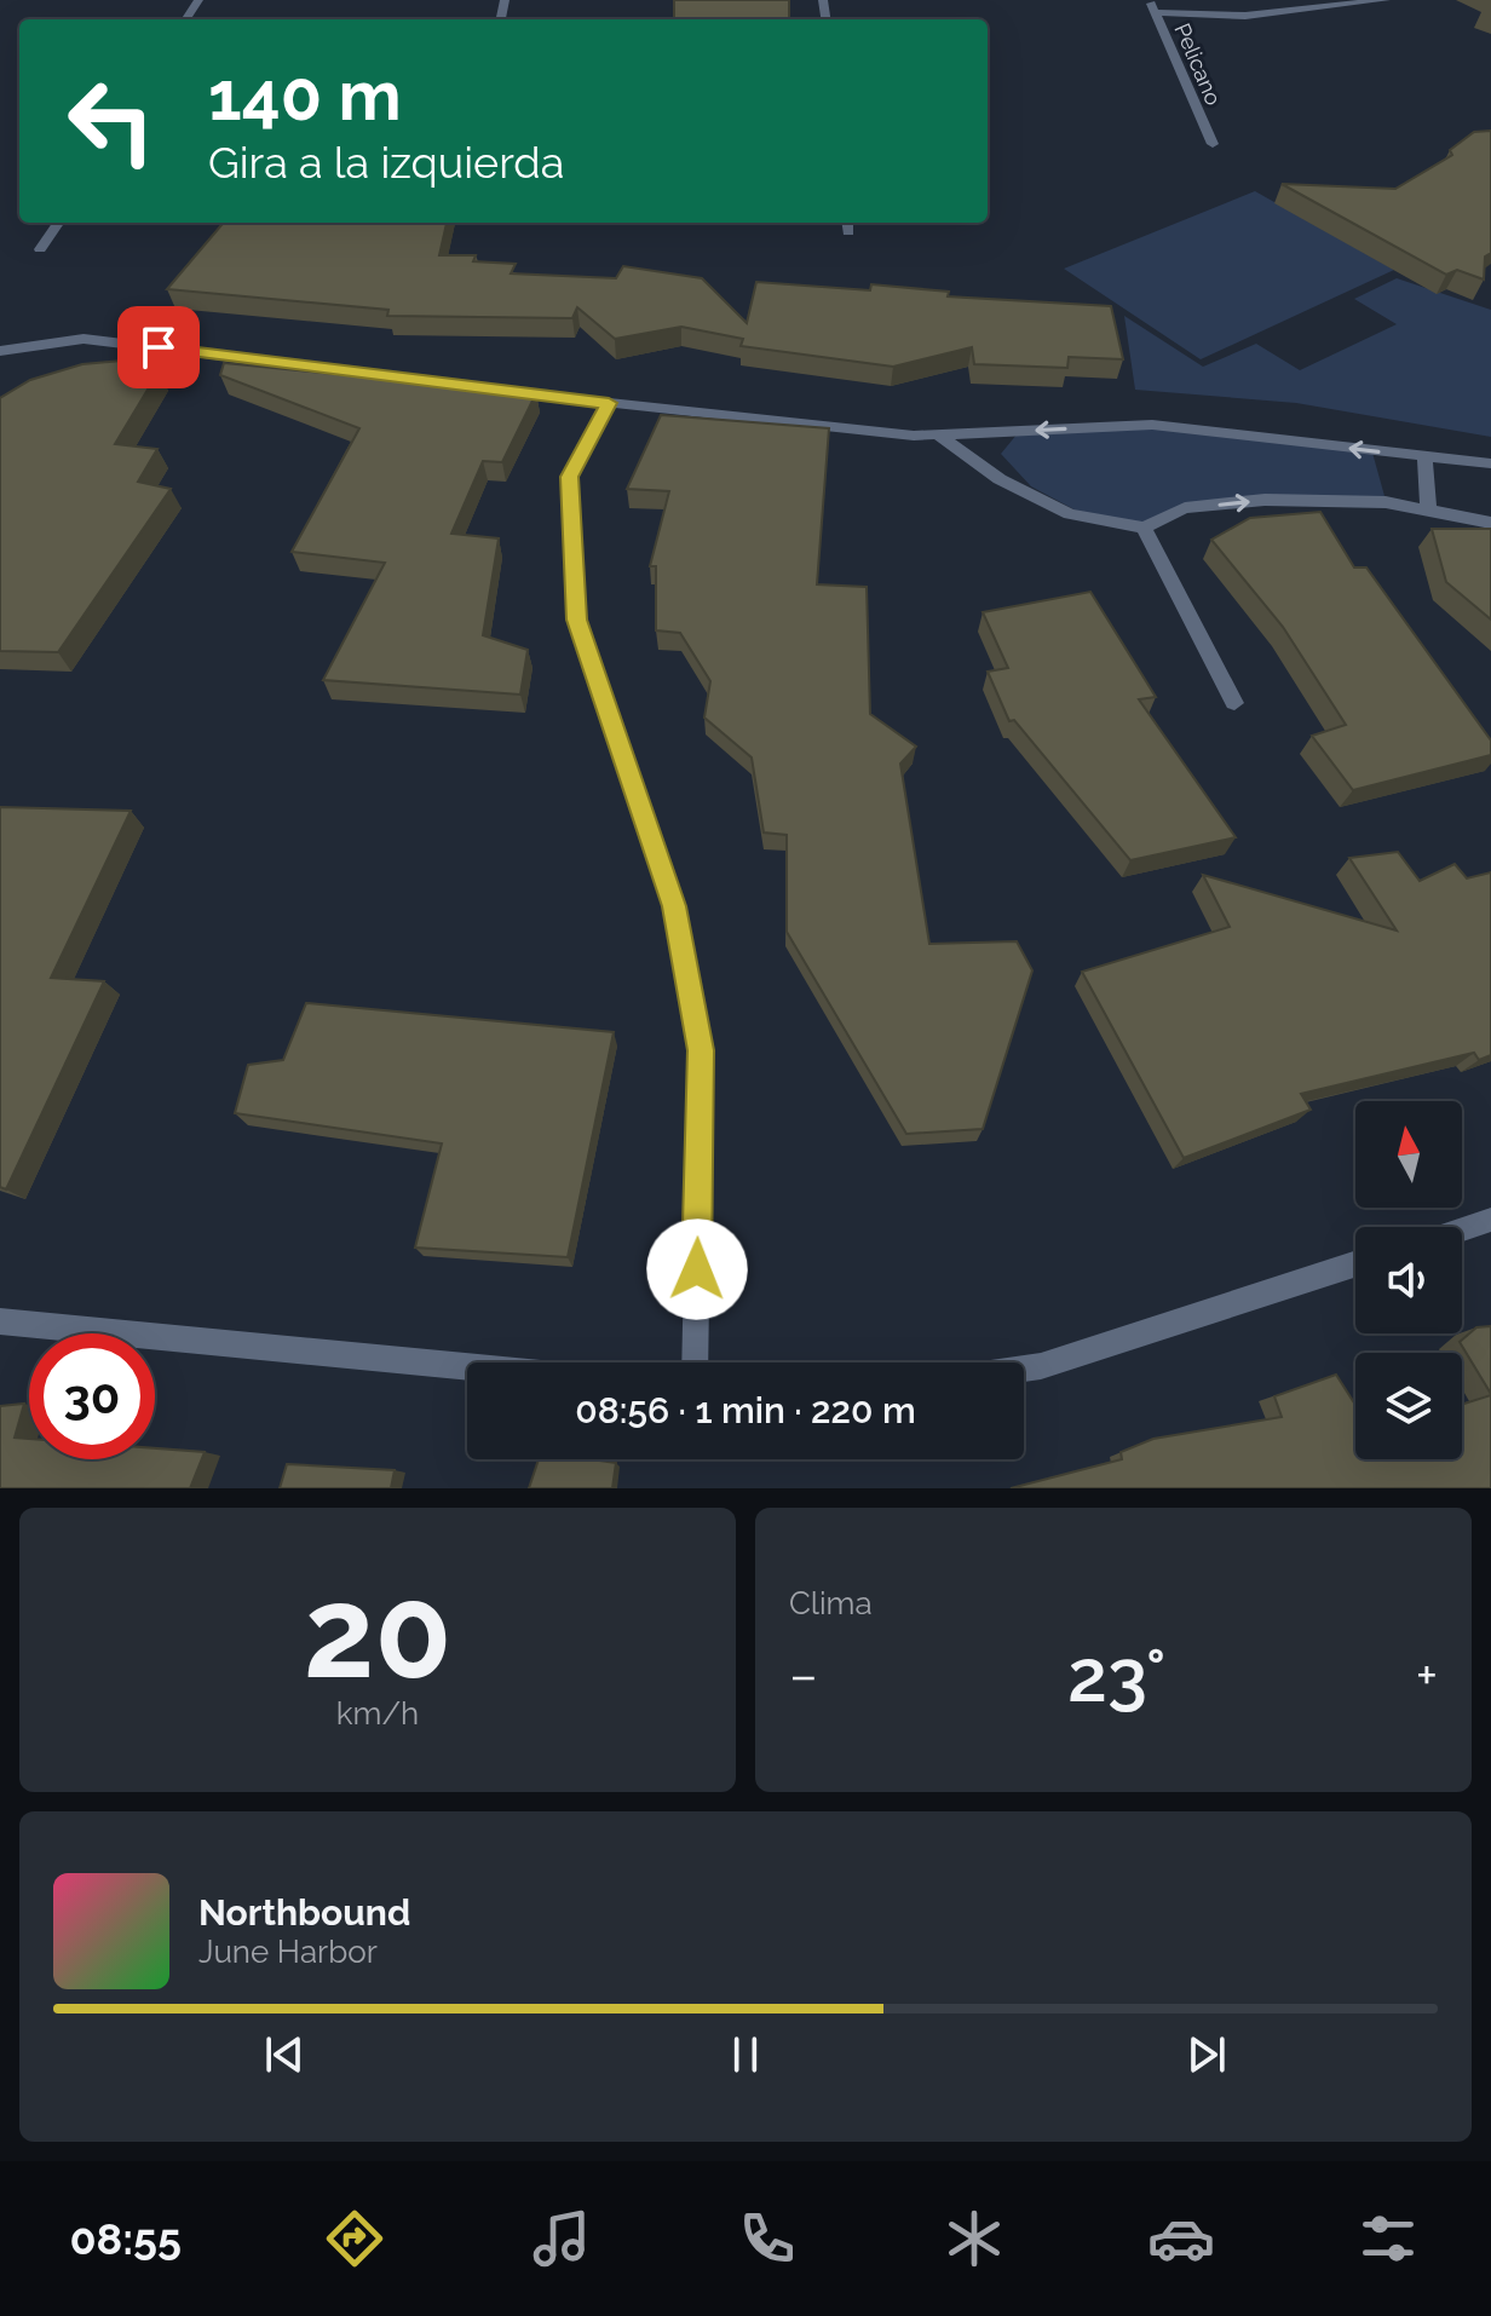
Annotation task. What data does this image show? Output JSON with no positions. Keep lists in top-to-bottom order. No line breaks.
{"streets":{"street":["Pelicano"]},"north":"top","page":{"turn":["140 m","Gira a la izquierda"],"limit":"30","trip":"08:56 · 1 min · 220 m","tile":[["20","km/h"],"Clima"],"heat":["−","23°","+"],"song":["Northbound","June Harbor"],"tabs":"08:55"}}
